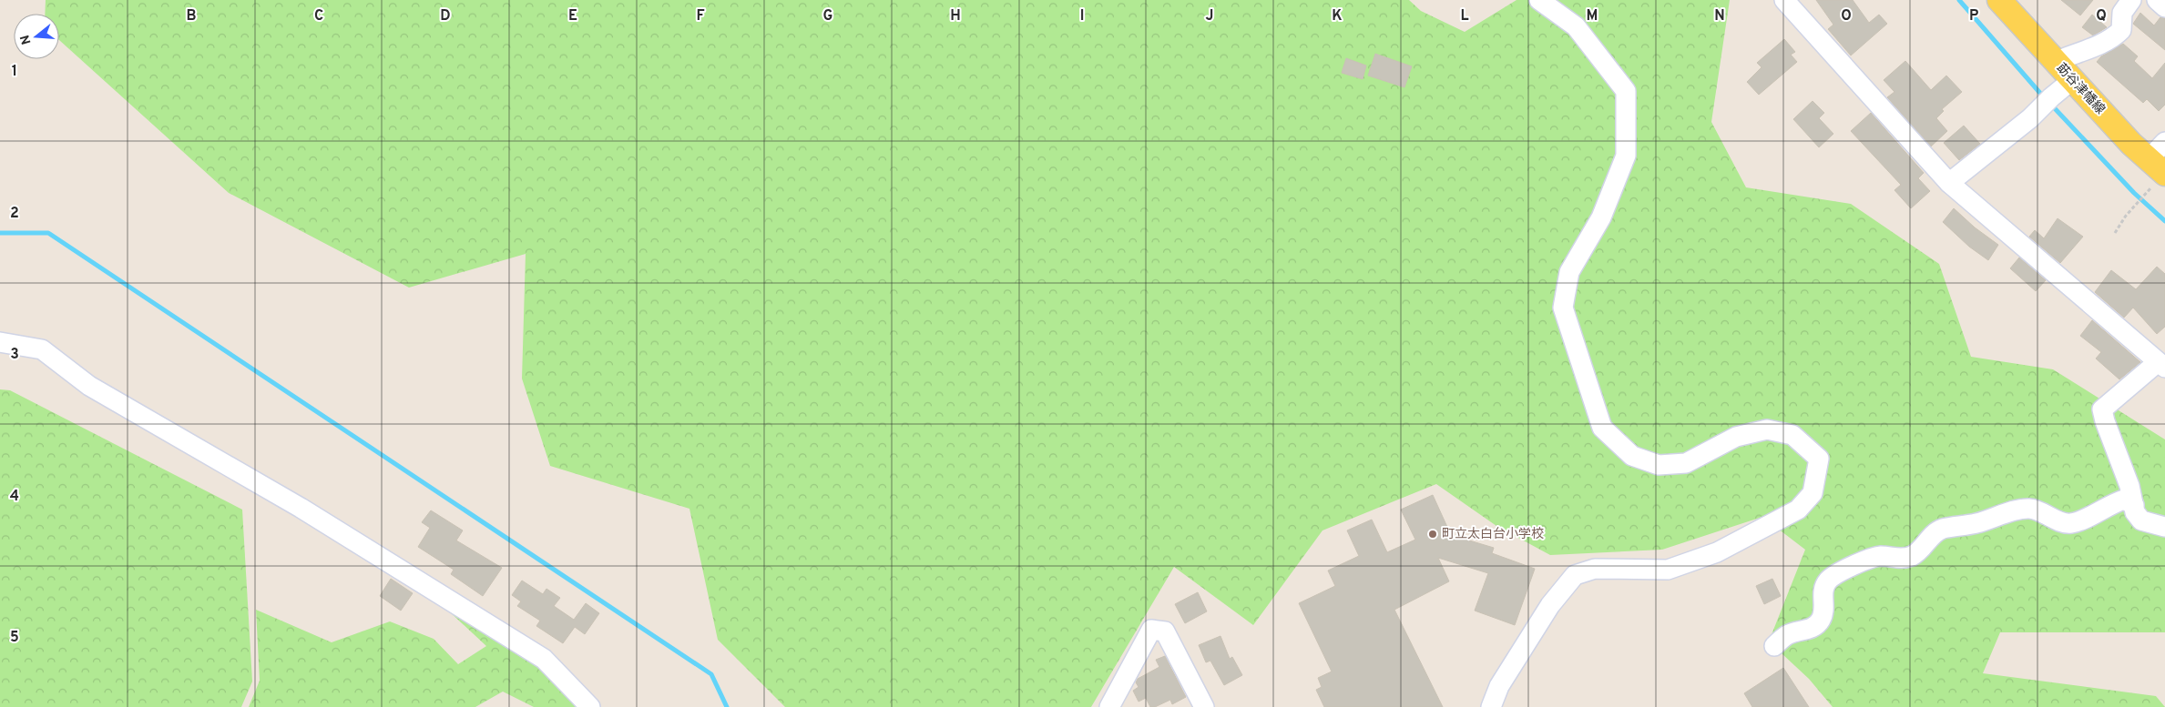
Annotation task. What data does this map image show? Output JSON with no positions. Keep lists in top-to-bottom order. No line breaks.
{"streets":{"main road":["莇谷津幡線"]},"places":["町立太白台小学校"],"north":"left","grid":{"columns":["B","C","D","E","F","G","H","I","J","K","L","M","N","O","P","Q"],"rows":["1","2","3","4","5"]}}
